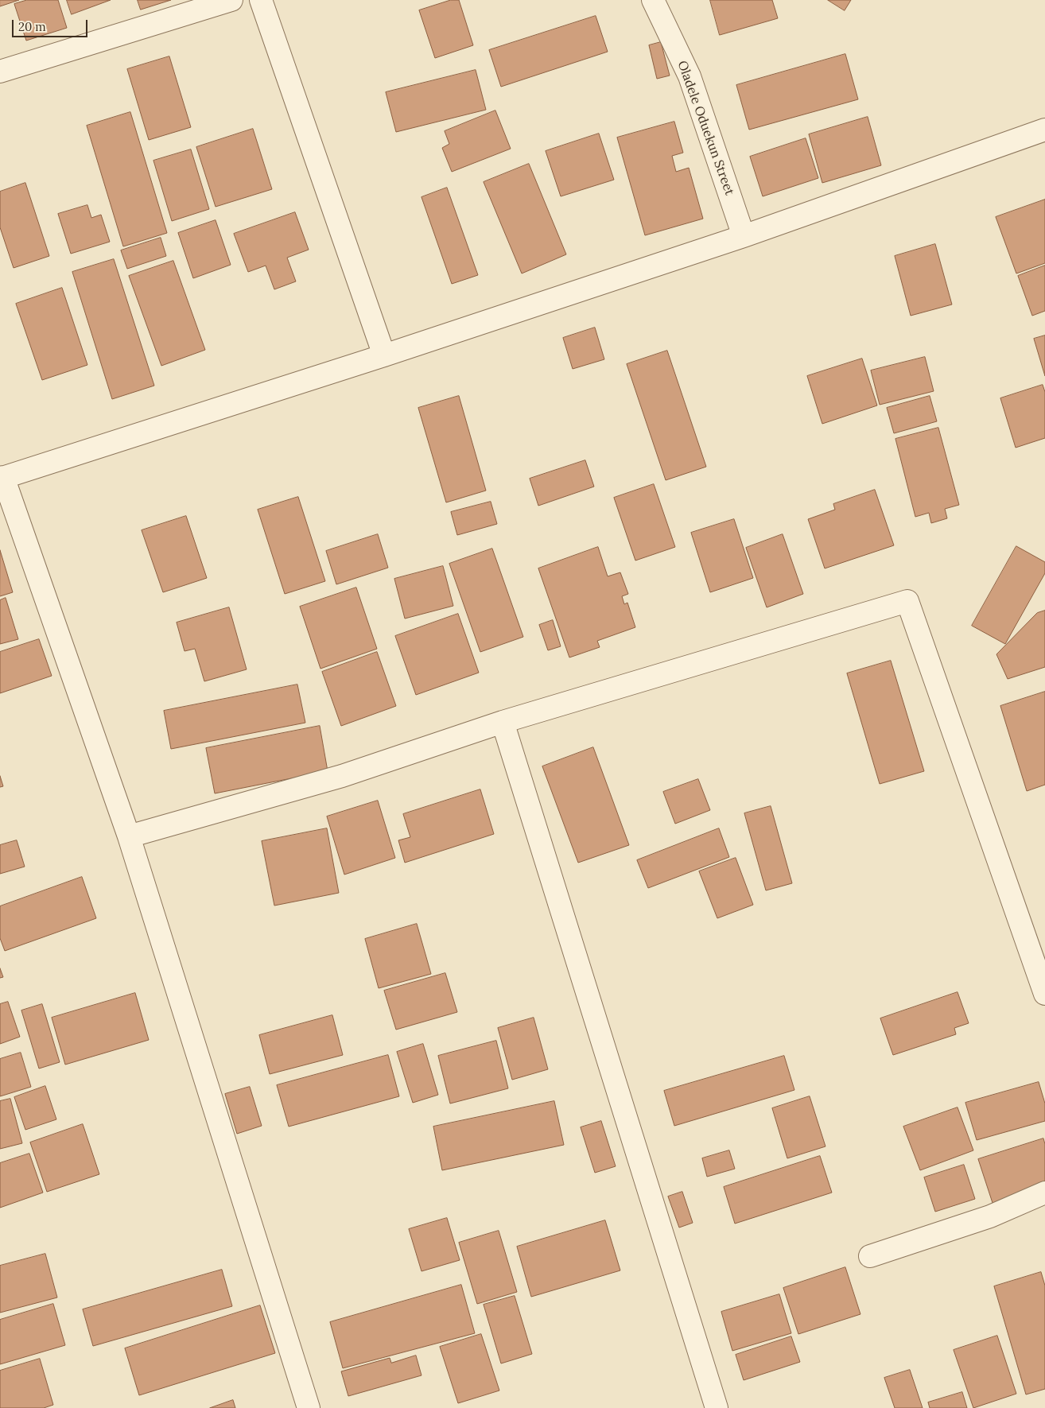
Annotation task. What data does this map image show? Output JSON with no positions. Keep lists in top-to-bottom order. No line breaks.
{"streets":{"street":["Oladele Oduekun Street"]},"scale_bar":"20 m"}
